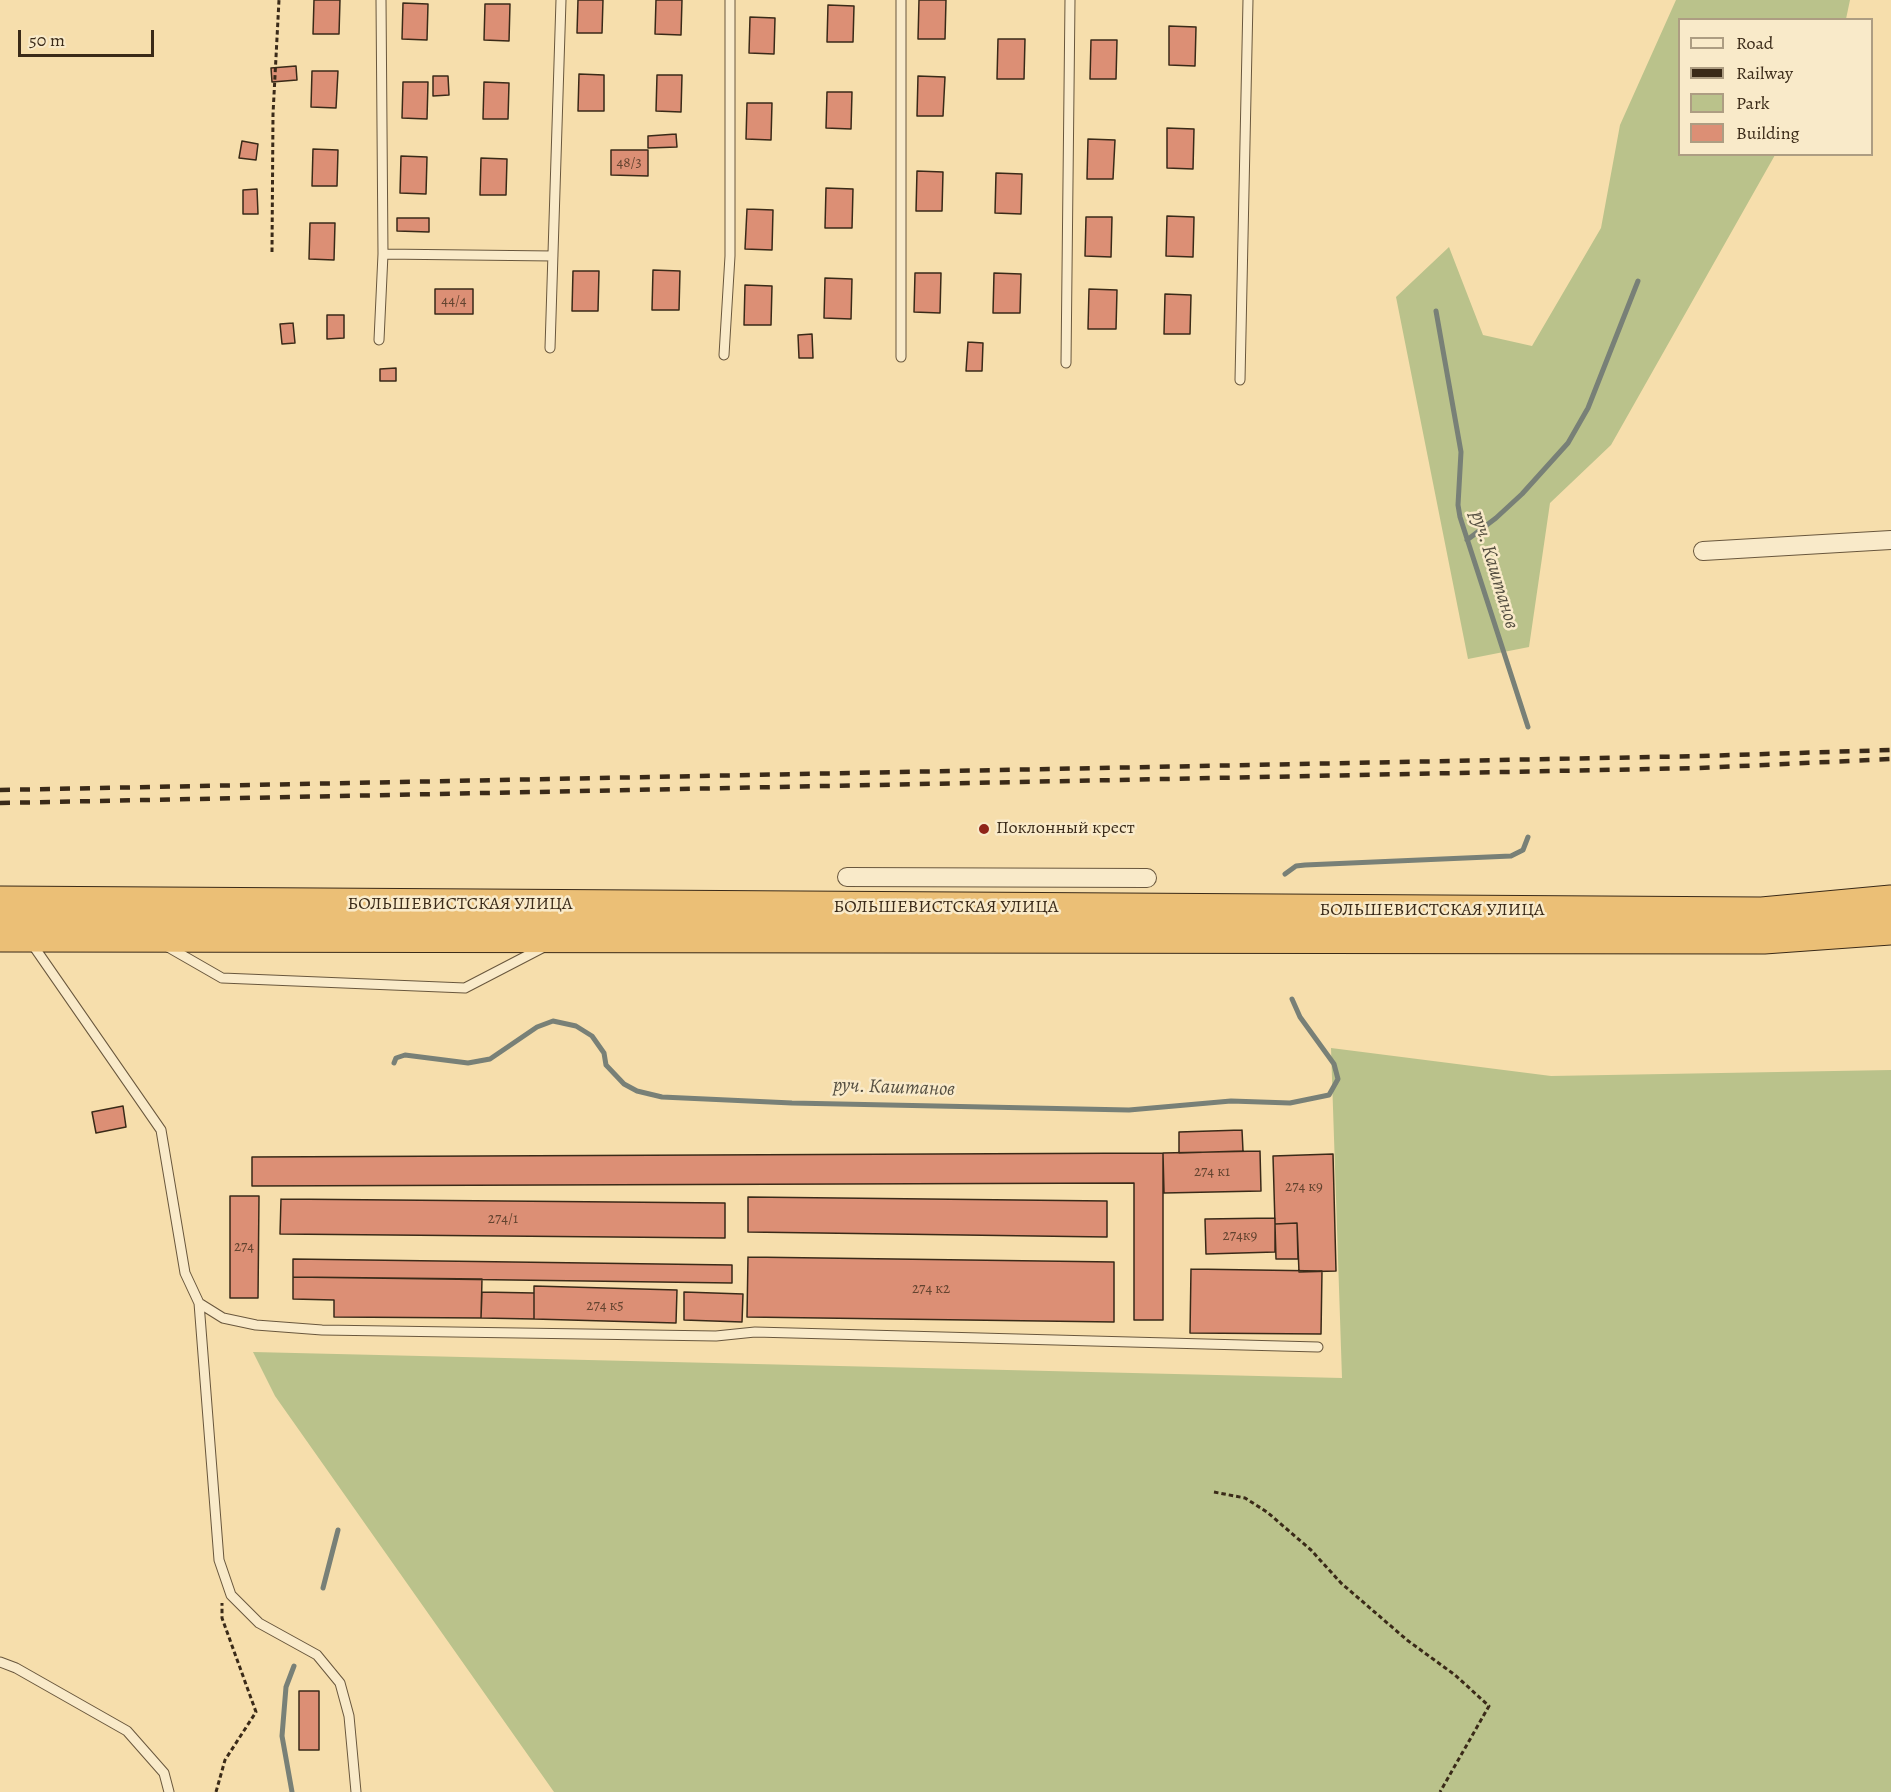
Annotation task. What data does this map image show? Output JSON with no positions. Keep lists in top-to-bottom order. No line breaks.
{"streets":{"highway":["БОЛЬШЕВИСТСКАЯ УЛИЦА"]},"water":["руч. Каштанов"],"places":["Поклонный крест"],"house_numbers":["48/3","44/4","274 к1","274 к9","274/1","274к9","274","274 к2","274 к5"],"legend":["Road","Railway","Park","Building"],"scale_bar":"50 m"}
